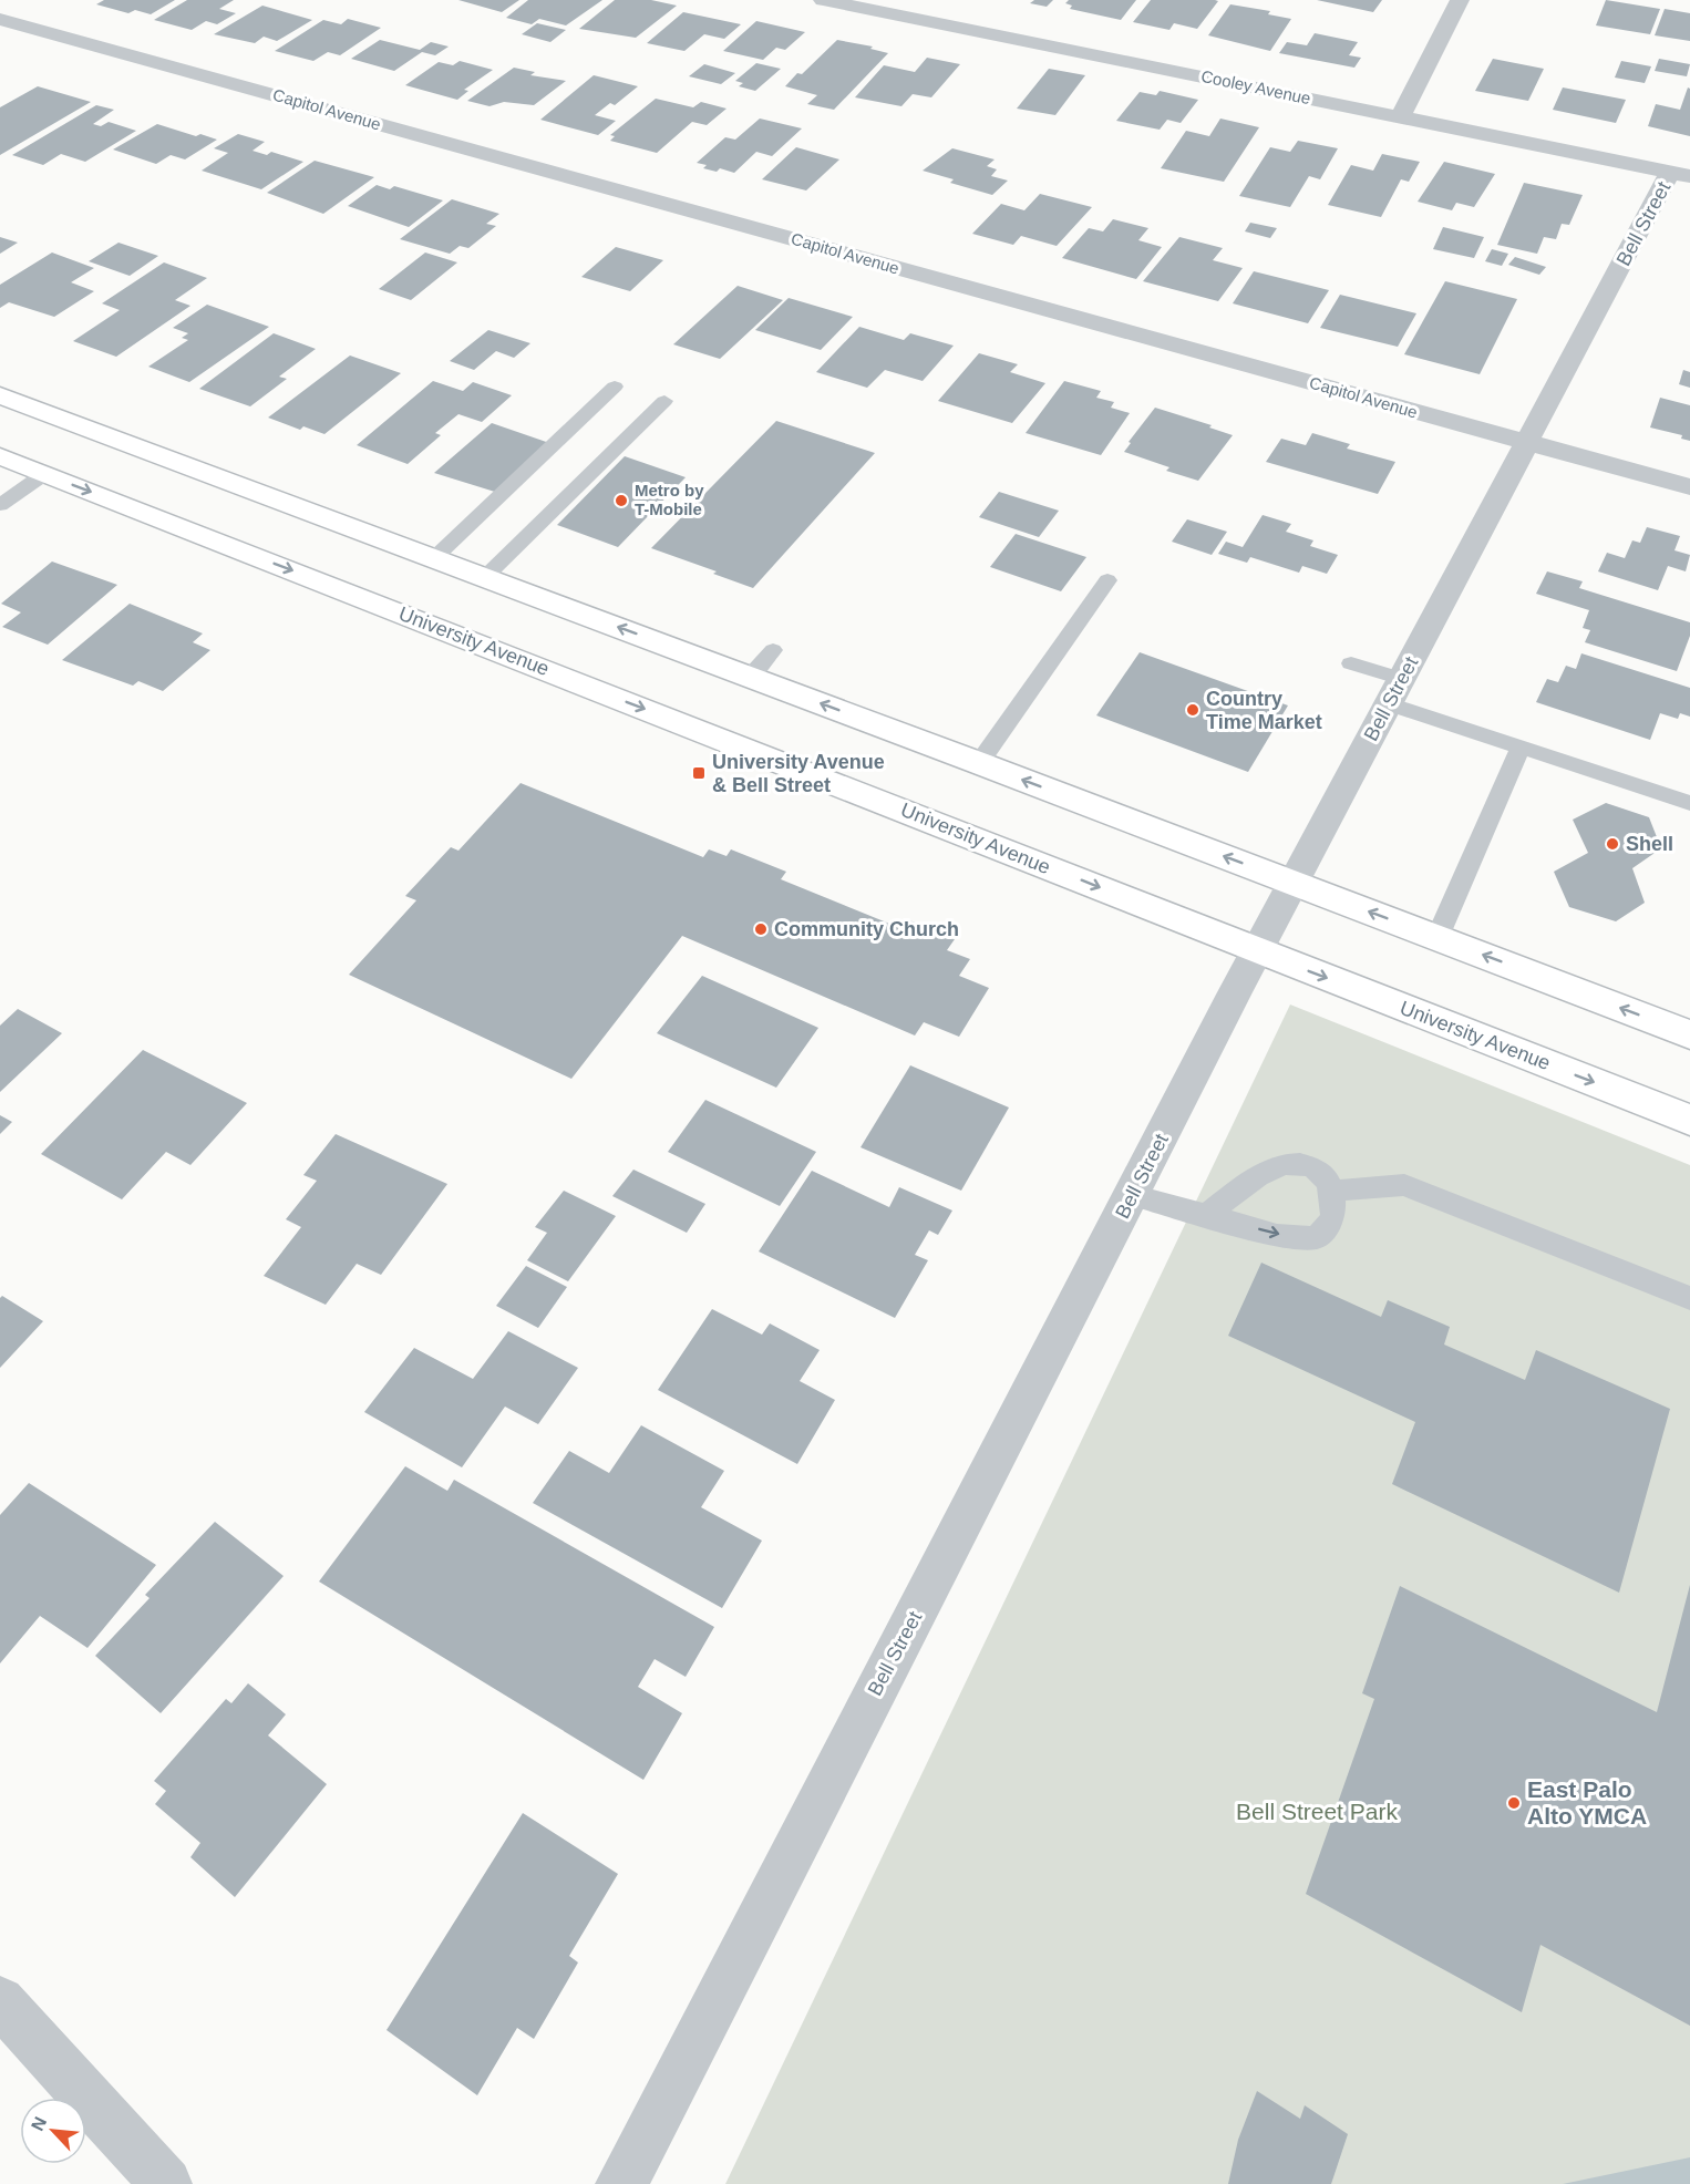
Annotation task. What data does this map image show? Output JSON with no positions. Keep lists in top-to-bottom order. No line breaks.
{"streets":{"main road":["University Avenue"],"street":["Cooley Avenue","Capitol Avenue","Bell Street"]},"crossings":[["Cooley Avenue","Bell Street"],["Capitol Avenue","Bell Street"],["Bell Street","University Avenue"]],"parks":["Bell Street Park"],"places":{"other":["Metro by T-Mobile","Country Time Market","Shell","Community Church","East Palo Alto YMCA"],"transit":["University Avenue & Bell Street"]},"north":"top left"}
